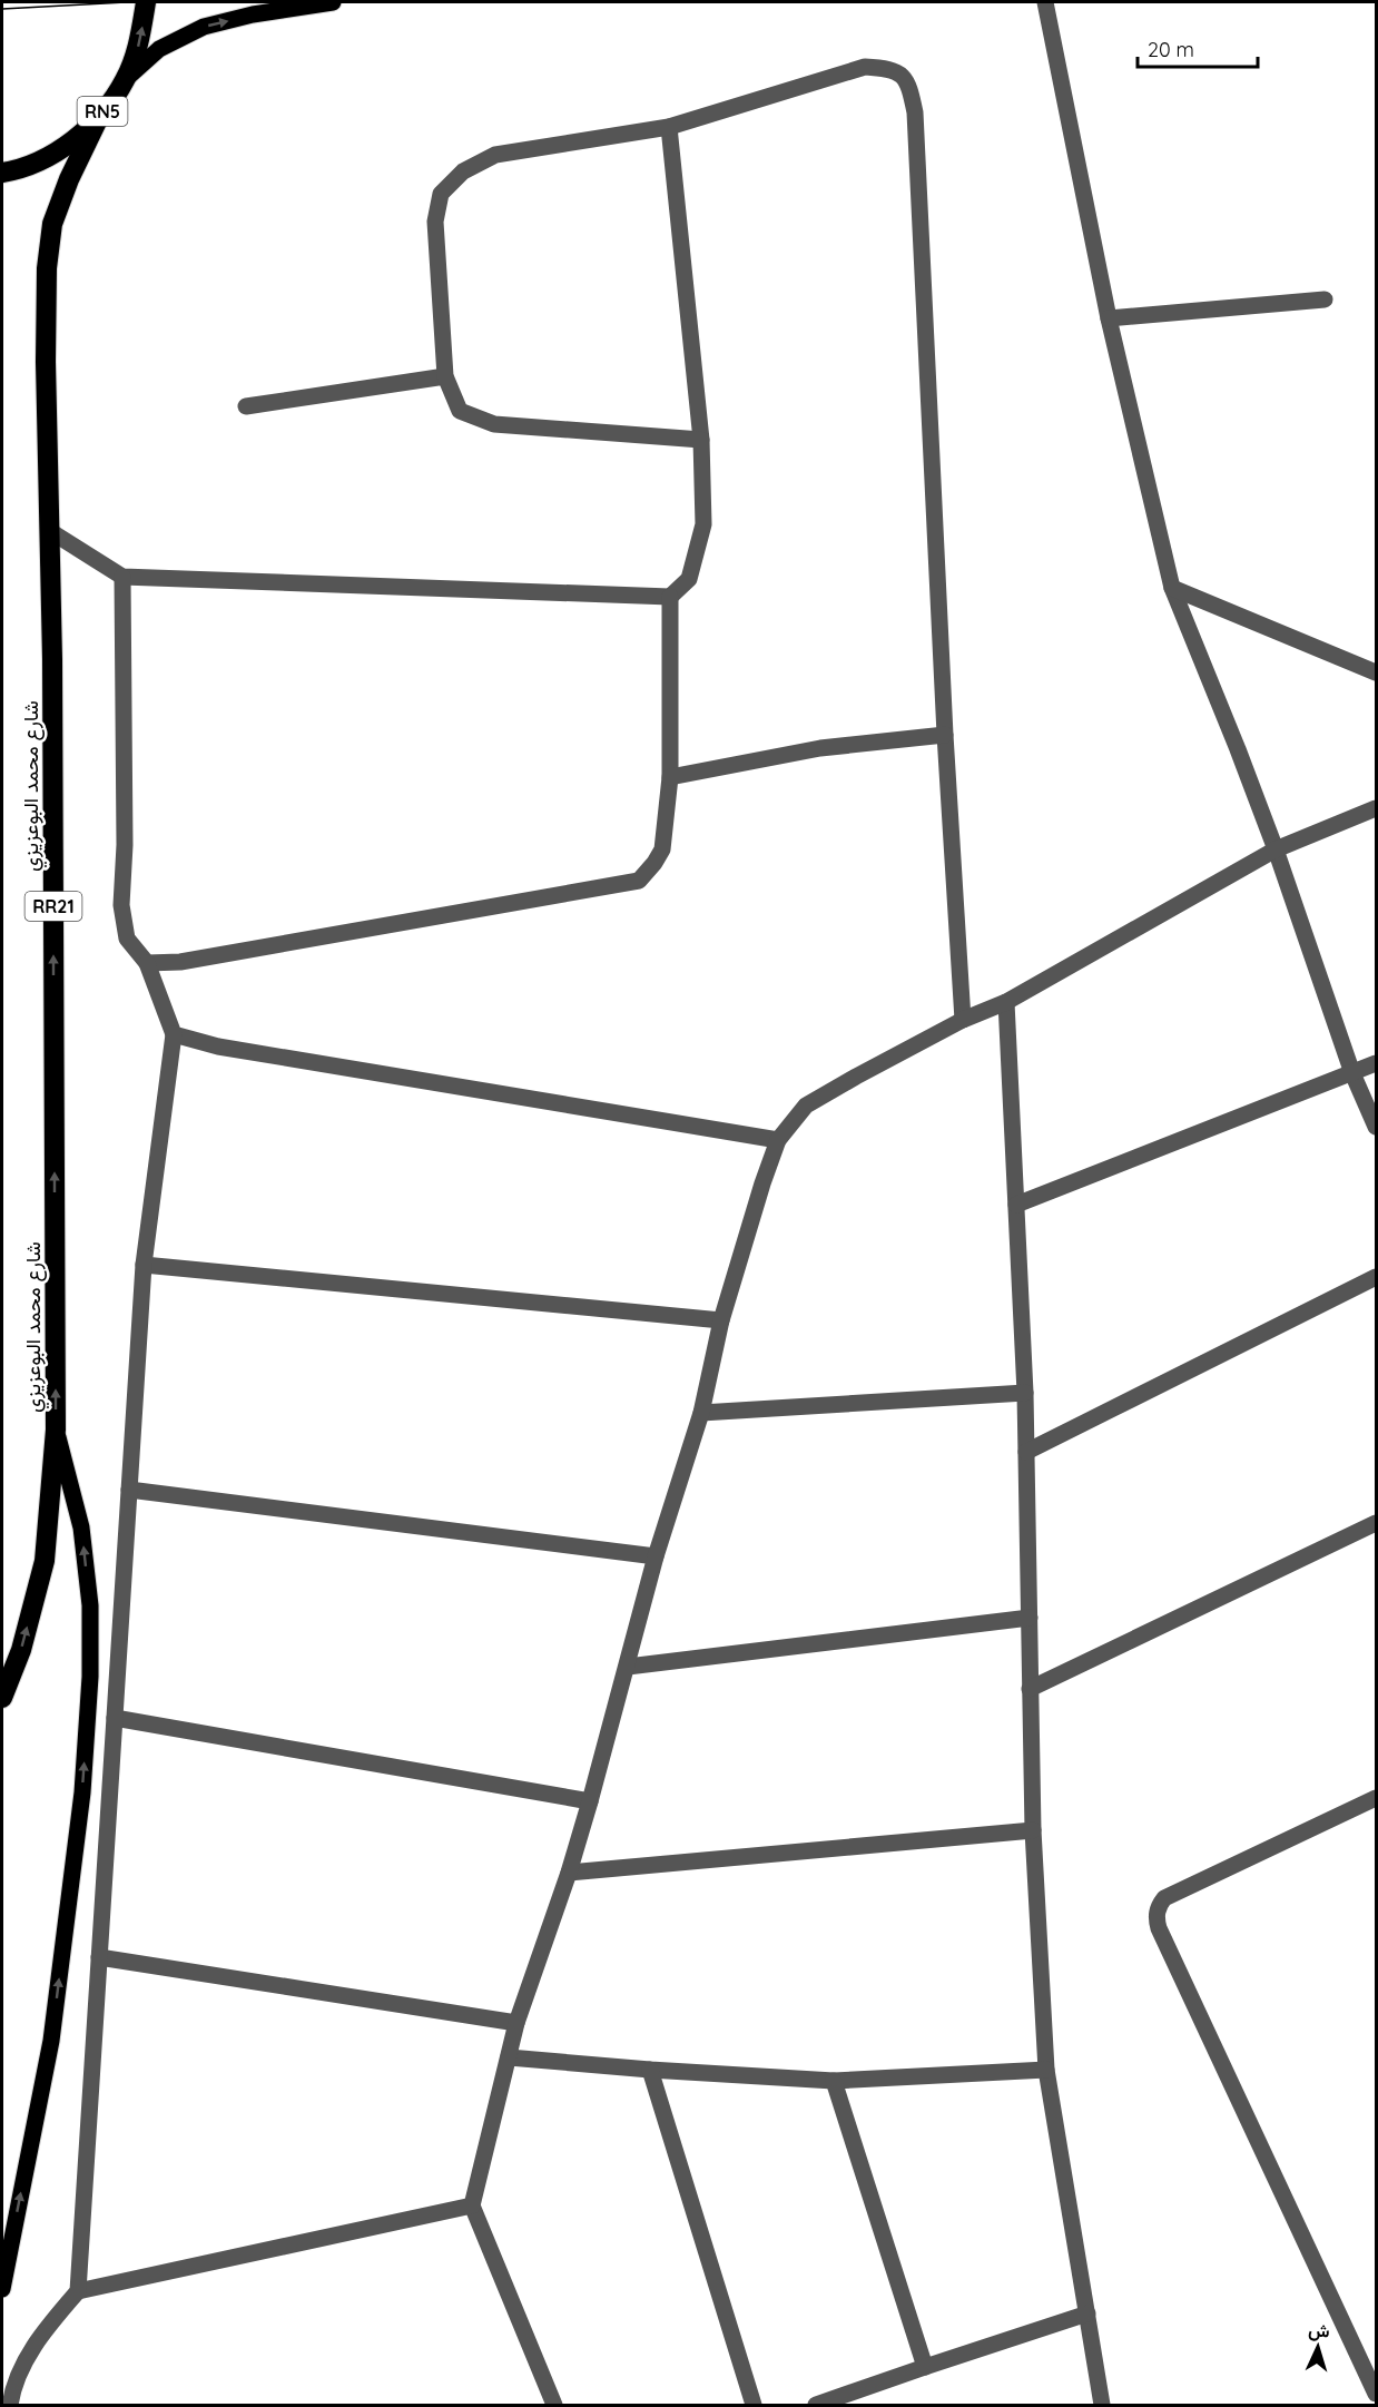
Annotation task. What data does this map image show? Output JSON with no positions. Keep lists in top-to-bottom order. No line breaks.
{"streets":{"highway":["RN5","شارع محمد البوعزيزي","RR21"]},"crossings":[["RN5","شارع محمد البوعزيزي"]],"one_way":["شارع محمد البوعزيزي"],"scale_bar":"20 m","north":"top"}
